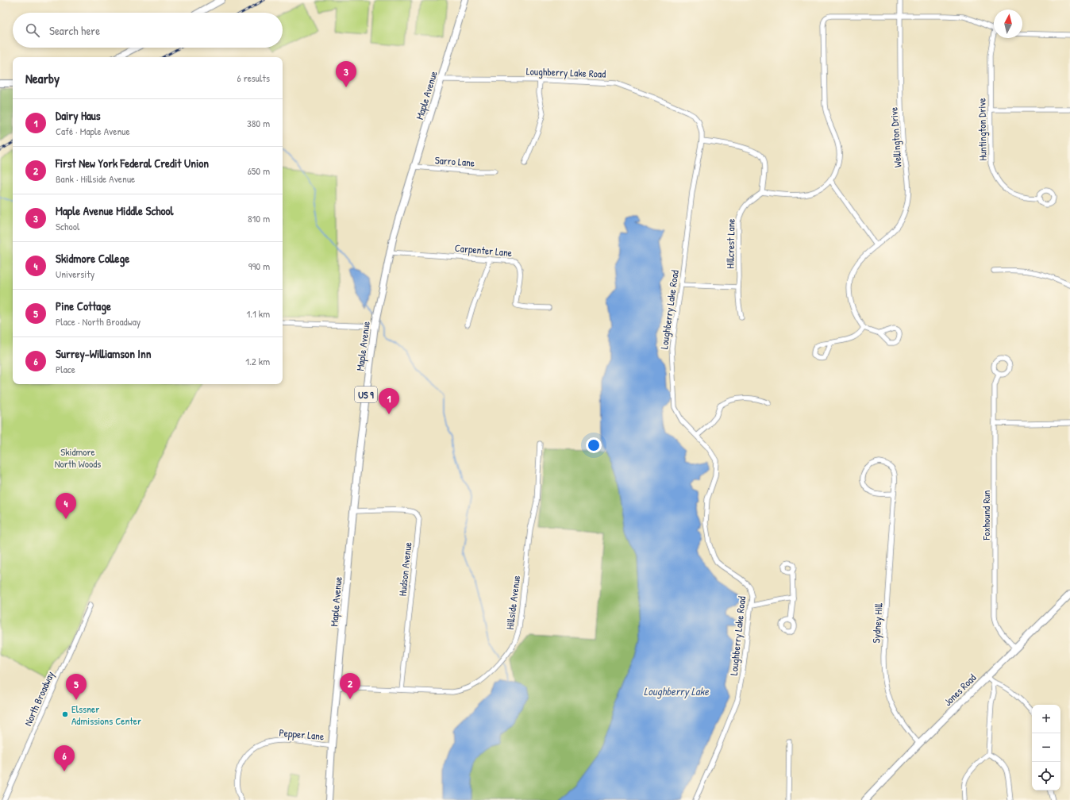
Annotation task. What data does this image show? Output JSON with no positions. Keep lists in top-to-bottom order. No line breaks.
{"streets":{"main road":["Maple Avenue","US 9","Jones Road"],"street":["Loughberry Lake Road","Huntington Drive","Wellington Drive","Sarro Lane","Hillcrest Lane","Carpenter Lane","Foxhound Run","Hudson Avenue","Hillside Avenue","Sydney Hill","North Broadway","Pepper Lane"]},"crossings":[["Loughberry Lake Road","Maple Avenue"],["Maple Avenue","Sarro Lane"],["Maple Avenue","Carpenter Lane"],["Maple Avenue","Hudson Avenue"],["Maple Avenue","Hillside Avenue"],["Maple Avenue","Pepper Lane"],["Foxhound Run","Jones Road"],["Hudson Avenue","Hillside Avenue"],["Sydney Hill","Jones Road"]],"water":["Loughberry Lake"],"parks":["Skidmore North Woods"],"places":["Elssner Admissions Center"],"north":"top","page":{"search":"Search here","heading":["Nearby","6 results"],"pins":["3","1","4","2","5","6"],"list":[{"mark":"1","name":"Dairy Haus","note":"Café · Maple Avenue","value":"380 m"},{"mark":"2","name":"First New York Federal Credit Union","note":"Bank · Hillside Avenue","value":"650 m"},{"mark":"3","name":"Maple Avenue Middle School","note":"School","value":"810 m"},{"mark":"4","name":"Skidmore College","note":"University","value":"990 m"},{"mark":"5","name":"Pine Cottage","note":"Place · North Broadway","value":"1.1 km"},{"mark":"6","name":"Surrey-Williamson Inn","note":"Place","value":"1.2 km"}],"map_buttons":["+","−"]}}
